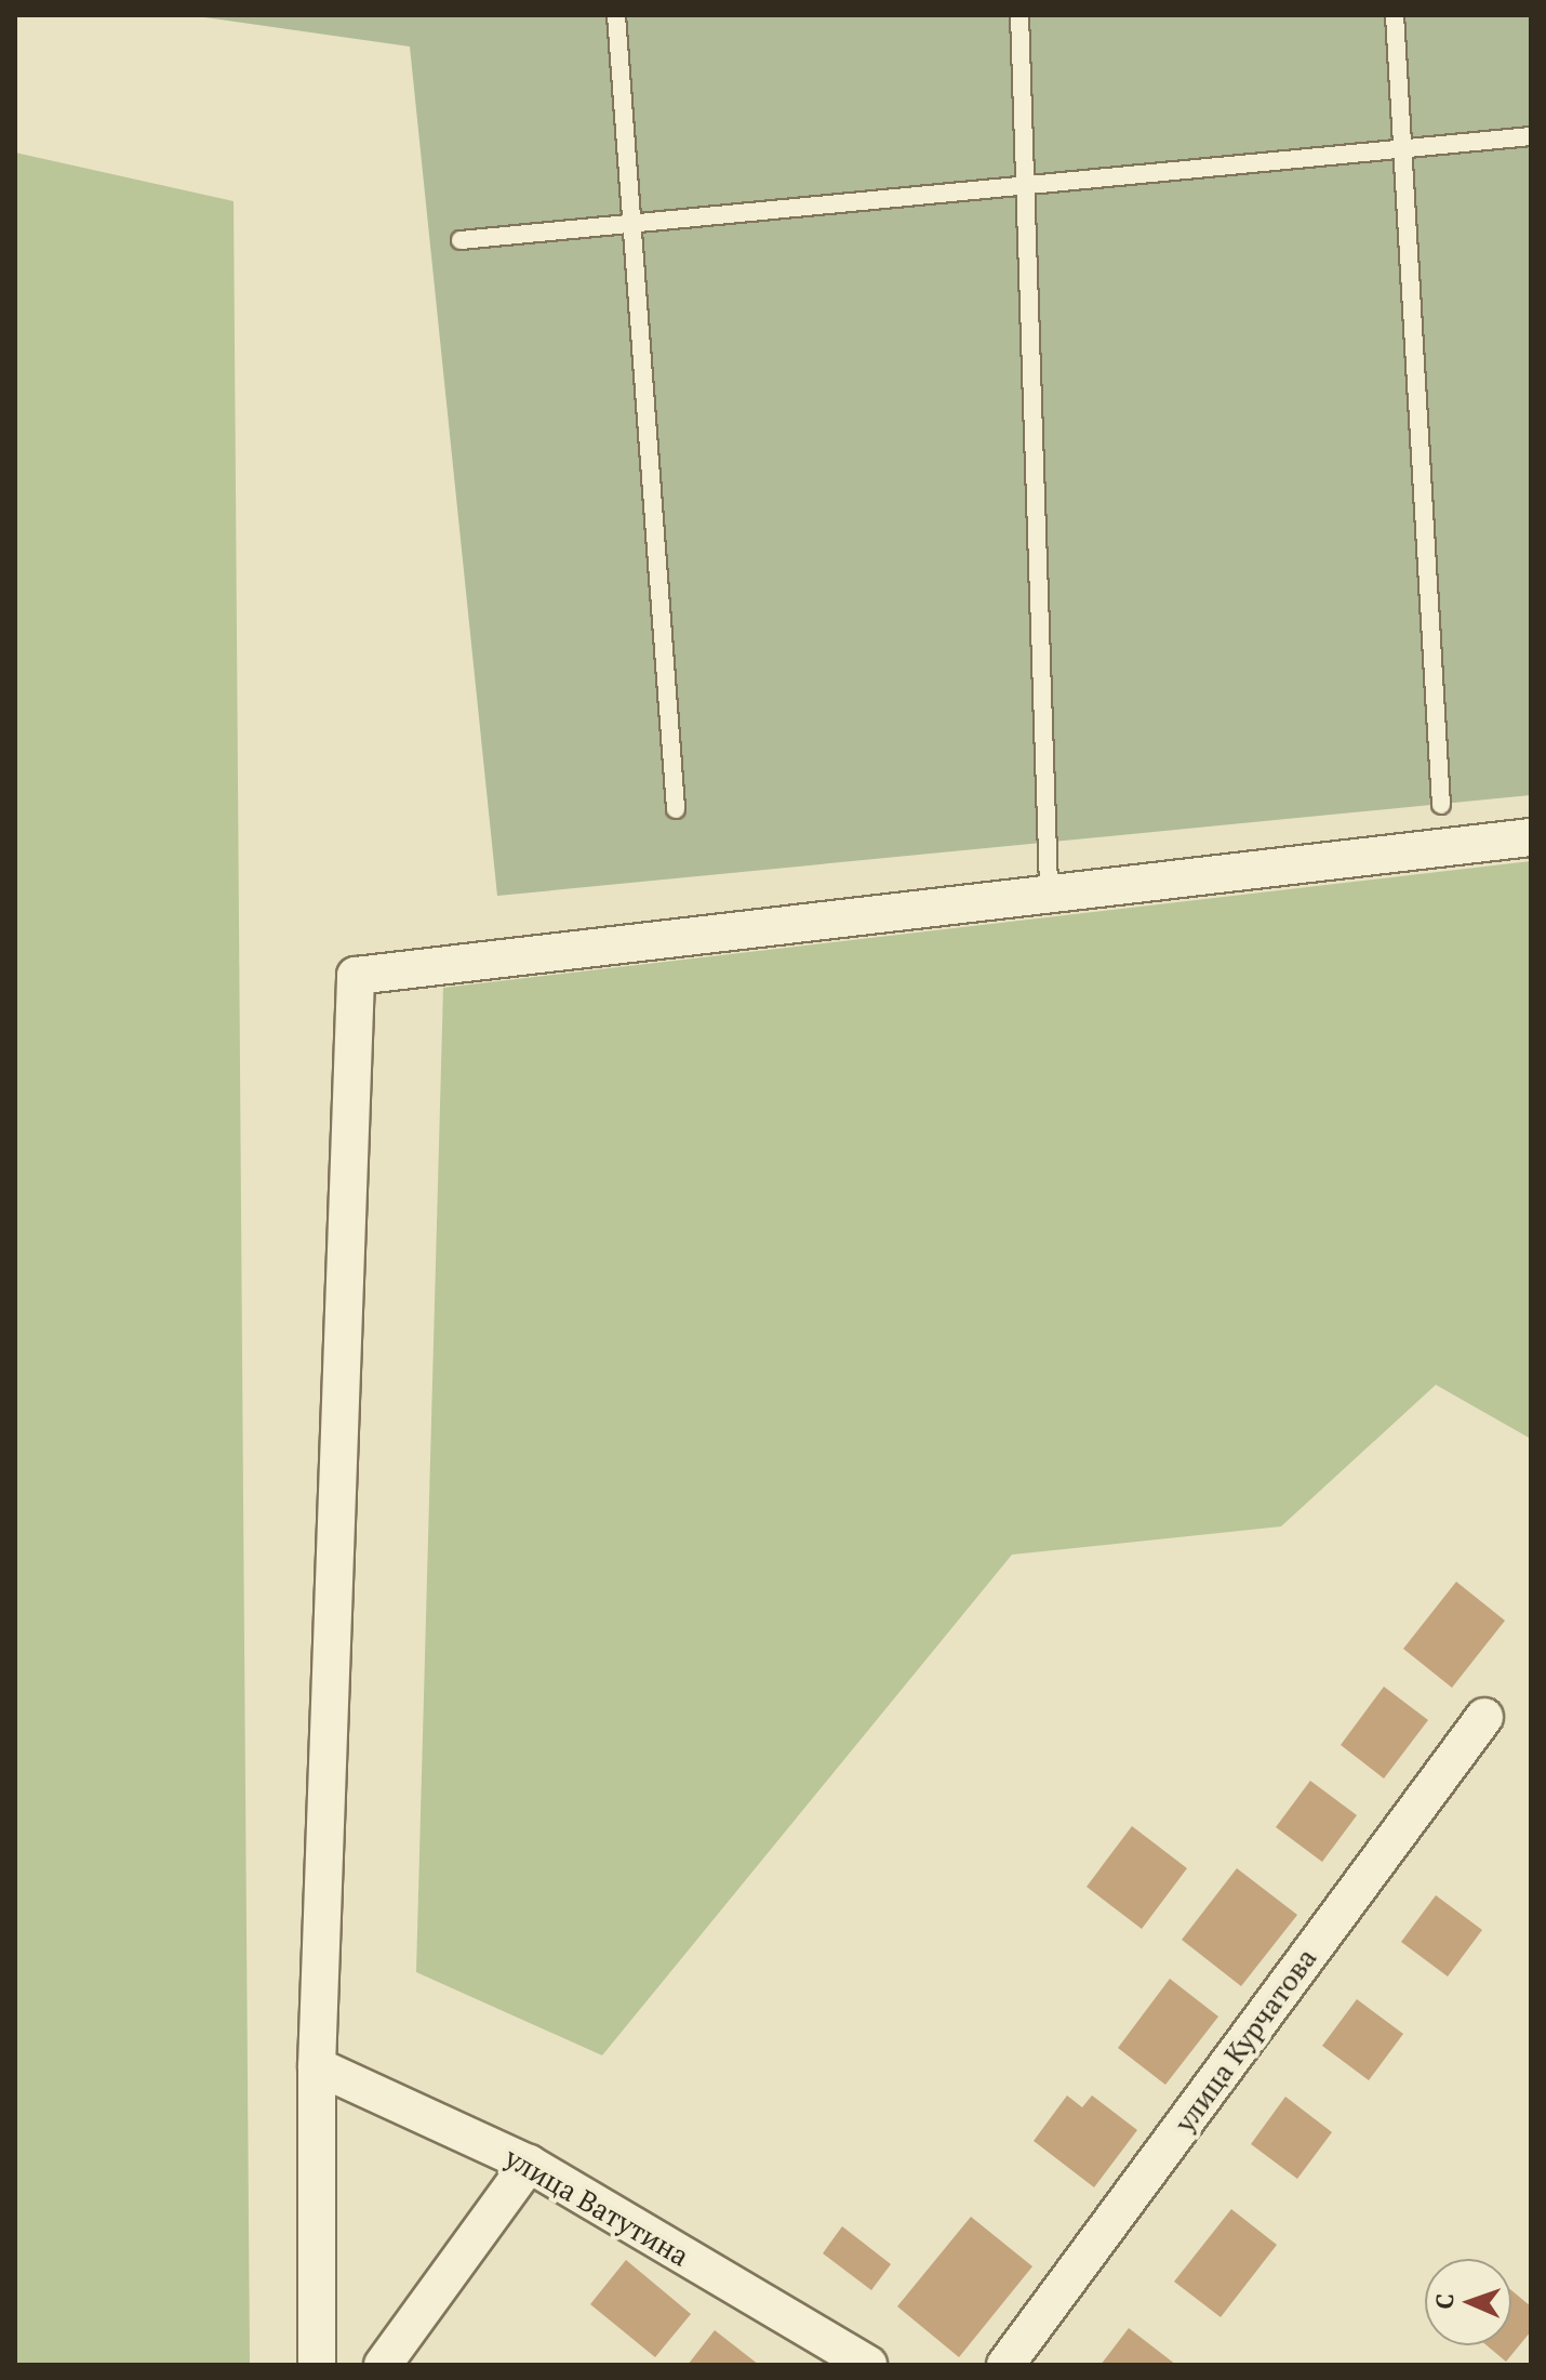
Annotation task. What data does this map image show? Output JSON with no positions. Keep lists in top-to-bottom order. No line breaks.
{"streets":{"street":["улица Курчатова","улица Ватутина"]},"north":"left"}
